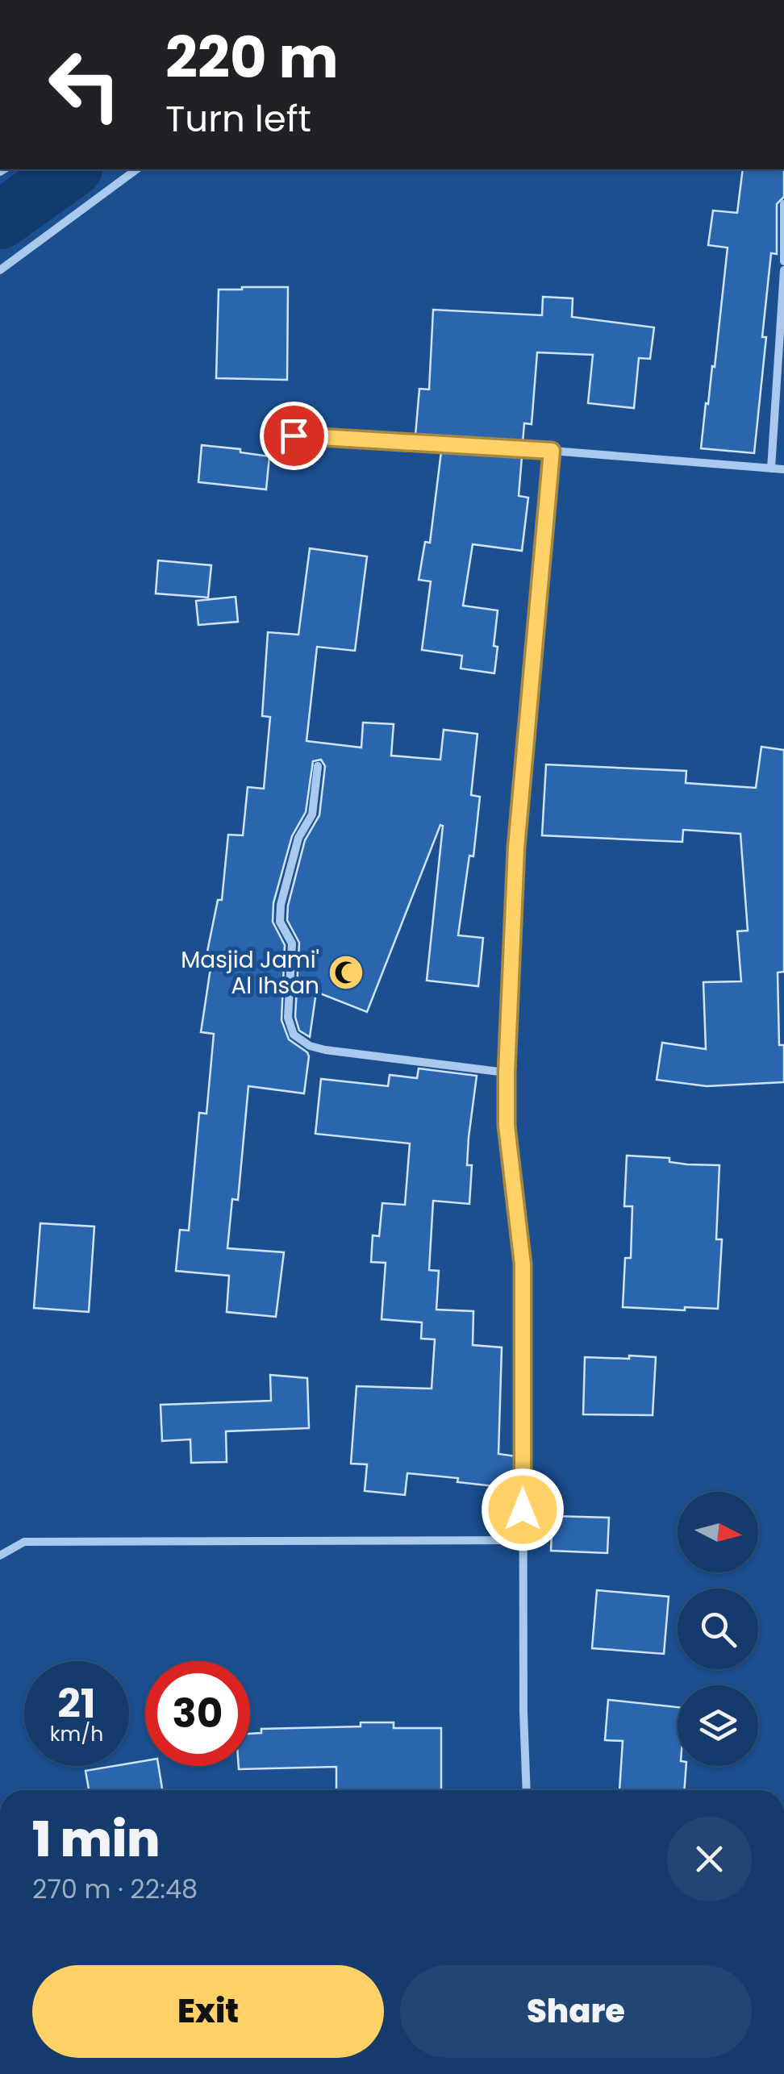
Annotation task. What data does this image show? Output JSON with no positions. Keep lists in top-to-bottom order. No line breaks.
{"places":{"mosque":["Masjid Jami' Al Ihsan"]},"north":"right","page":{"turn":["220 m","Turn left"],"speed":"21 km/h","limit":"30","heading":["1 min","270 m · 22:48"],"buttons":["Exit","Share"]}}
